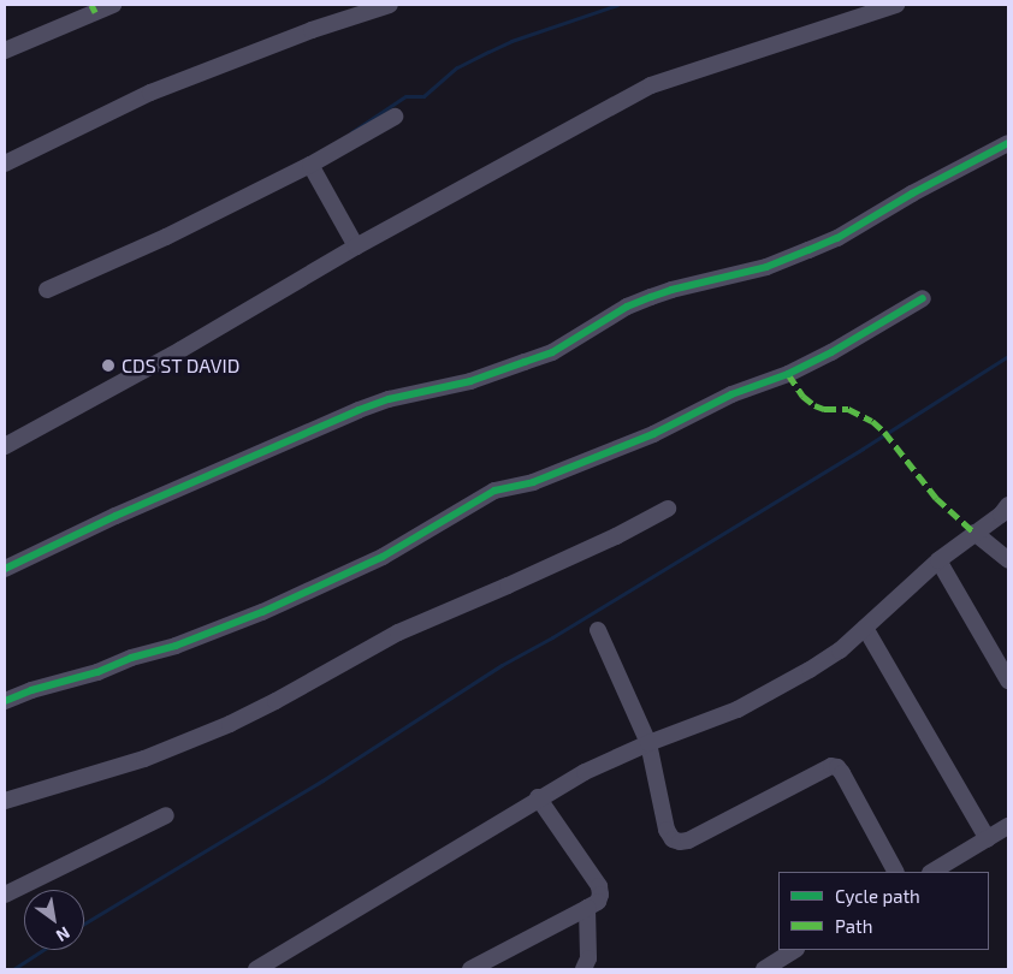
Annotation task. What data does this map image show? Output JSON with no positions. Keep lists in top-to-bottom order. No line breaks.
{"places":["CDS ST DAVID"],"legend":["Cycle path","Path"],"north":"bottom right"}
